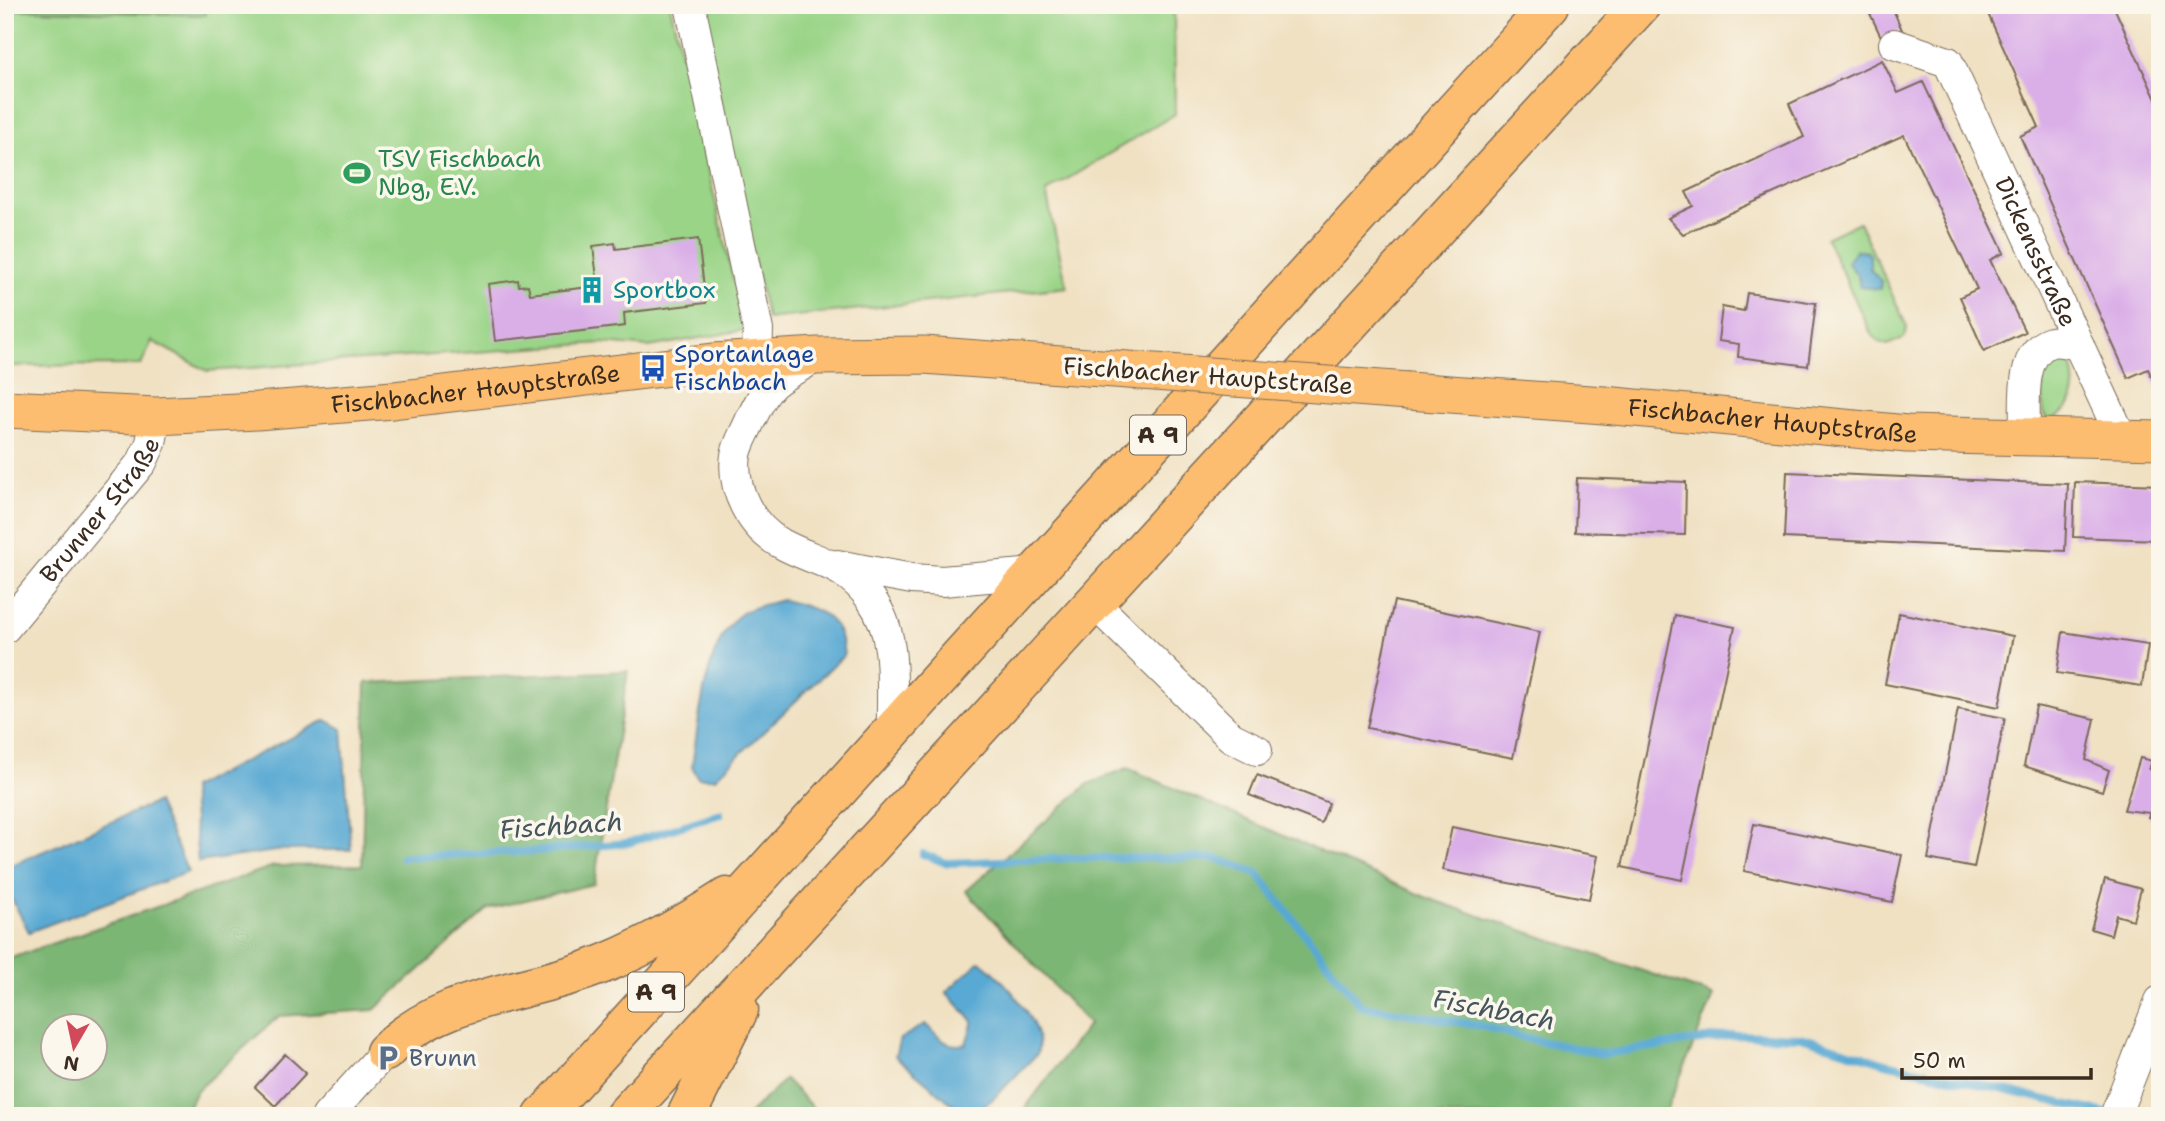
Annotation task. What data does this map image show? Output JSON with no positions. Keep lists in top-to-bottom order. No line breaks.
{"streets":{"highway":["A 9"],"main road":["Fischbacher Hauptstraße"],"street":["Dickensstraße","Brunner Straße"]},"crossings":[["Dickensstraße","Fischbacher Hauptstraße"],["Fischbacher Hauptstraße","Brunner Straße"]],"water":["Fischbach"],"places":{"sports":["TSV Fischbach Nbg, E.V."],"building":["Sportbox"],"bus stop":["Sportanlage Fischbach"],"parking":["Brunn"]},"scale_bar":"50 m","north":"bottom"}
